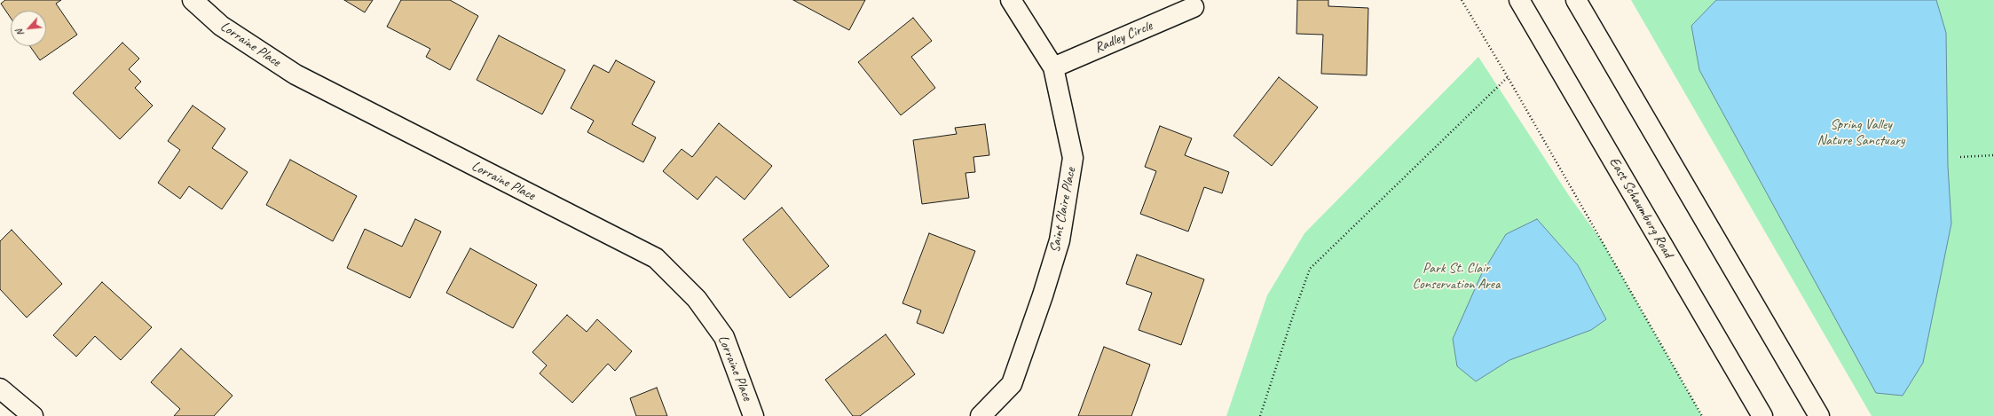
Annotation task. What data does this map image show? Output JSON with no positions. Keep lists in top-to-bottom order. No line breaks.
{"streets":{"street":["Radley Circle","Lorraine Place","East Schaumburg Road","Saint Claire Place"]},"crossings":[["Radley Circle","Saint Claire Place"]],"parks":["Spring Valley Nature Sanctuary","Park St. Clair Conservation Area"],"north":"bottom left"}
